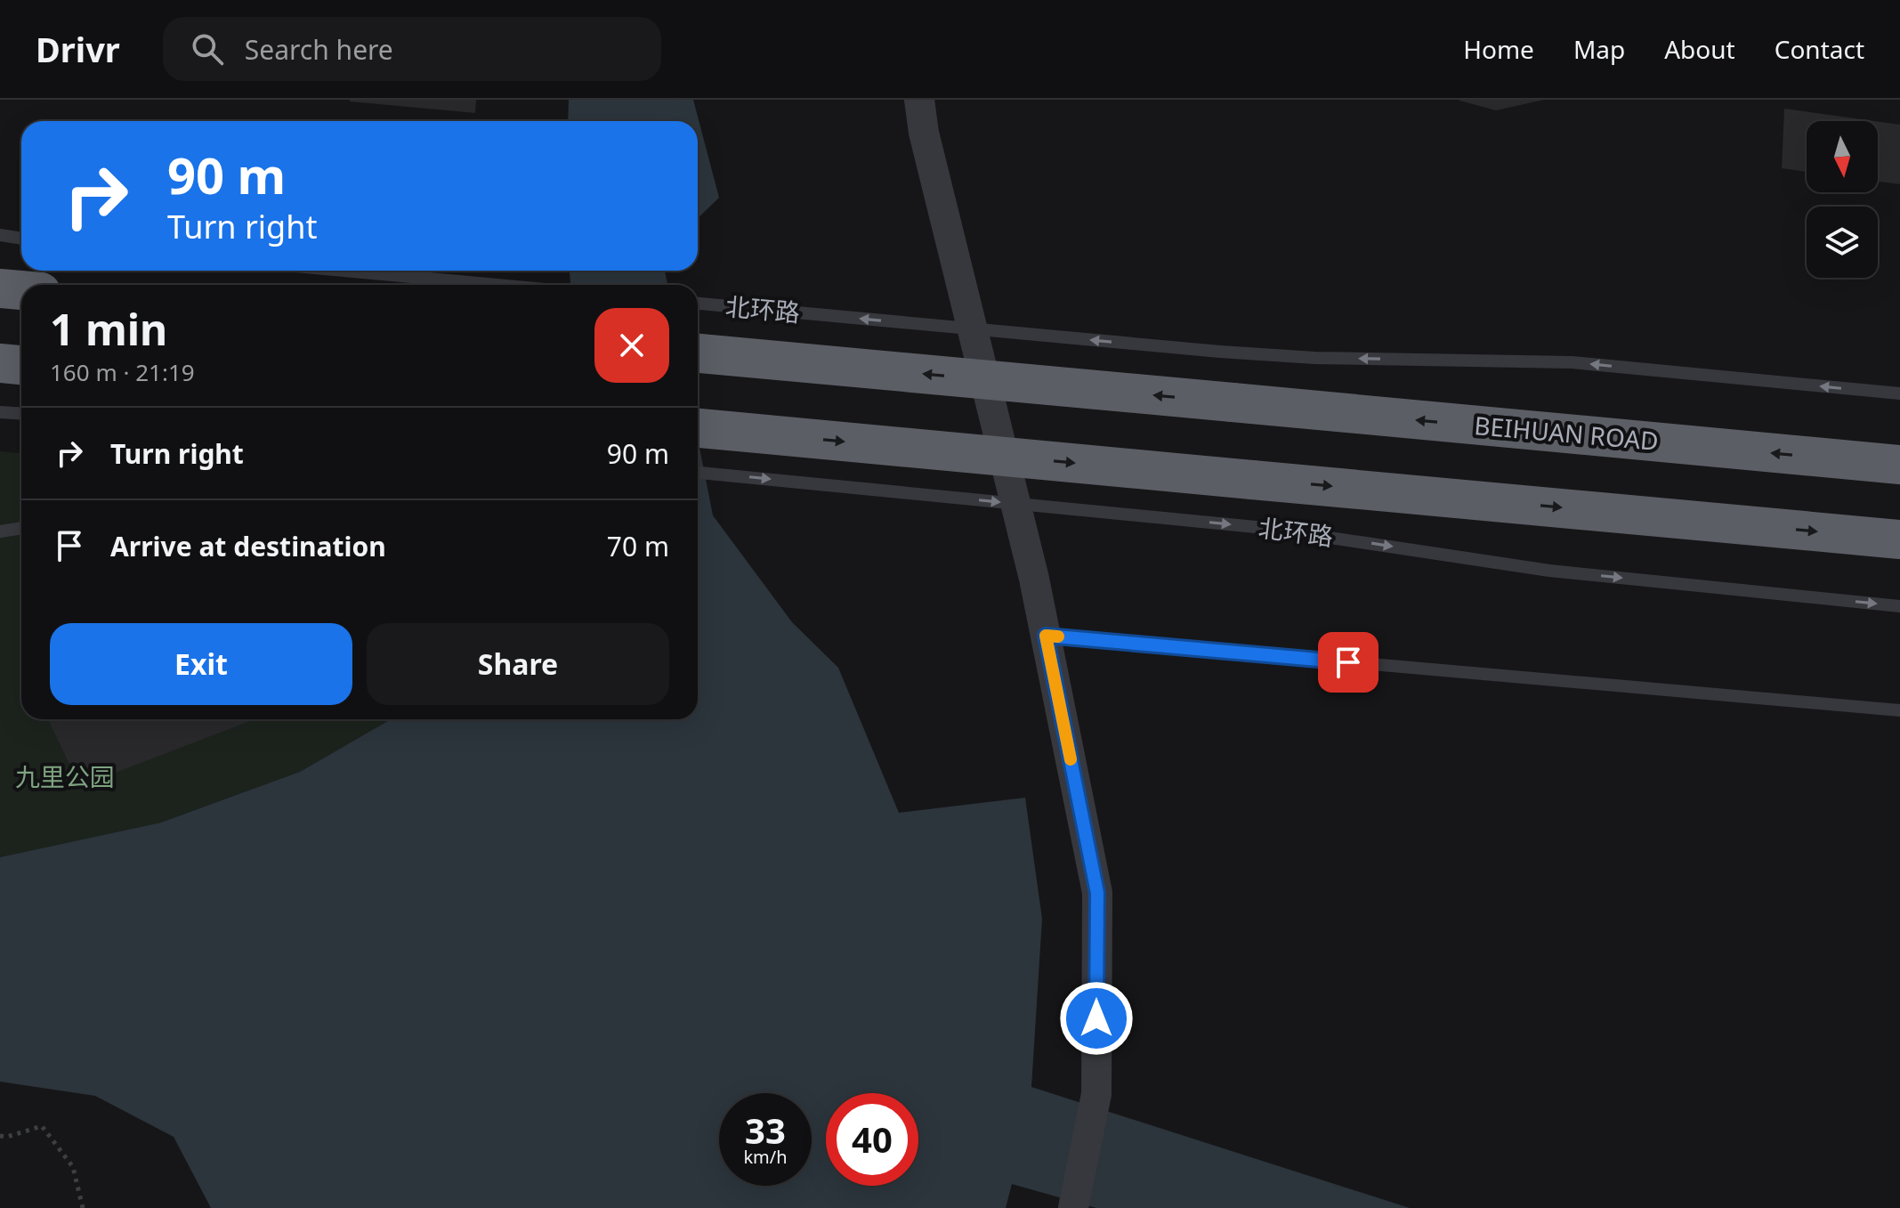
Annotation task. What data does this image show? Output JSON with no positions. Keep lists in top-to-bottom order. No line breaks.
{"streets":{"highway":["北环路","BEIHUAN ROAD"]},"crossings":[["北环路","BEIHUAN ROAD"]],"one_way":["BEIHUAN ROAD"],"parks":["九里公园"],"north":"bottom","page":{"header":"Drivr","search":"Search here","nav":["Home","Map","About","Contact"],"turn":["90 m","Turn right"],"heading":["1 min","160 m · 21:19"],"list":[{"name":"Turn right","value":"90 m"},{"name":"Arrive at destination","value":"70 m"}],"buttons":["Exit","Share"],"speed":"33 km/h","limit":"40"}}
